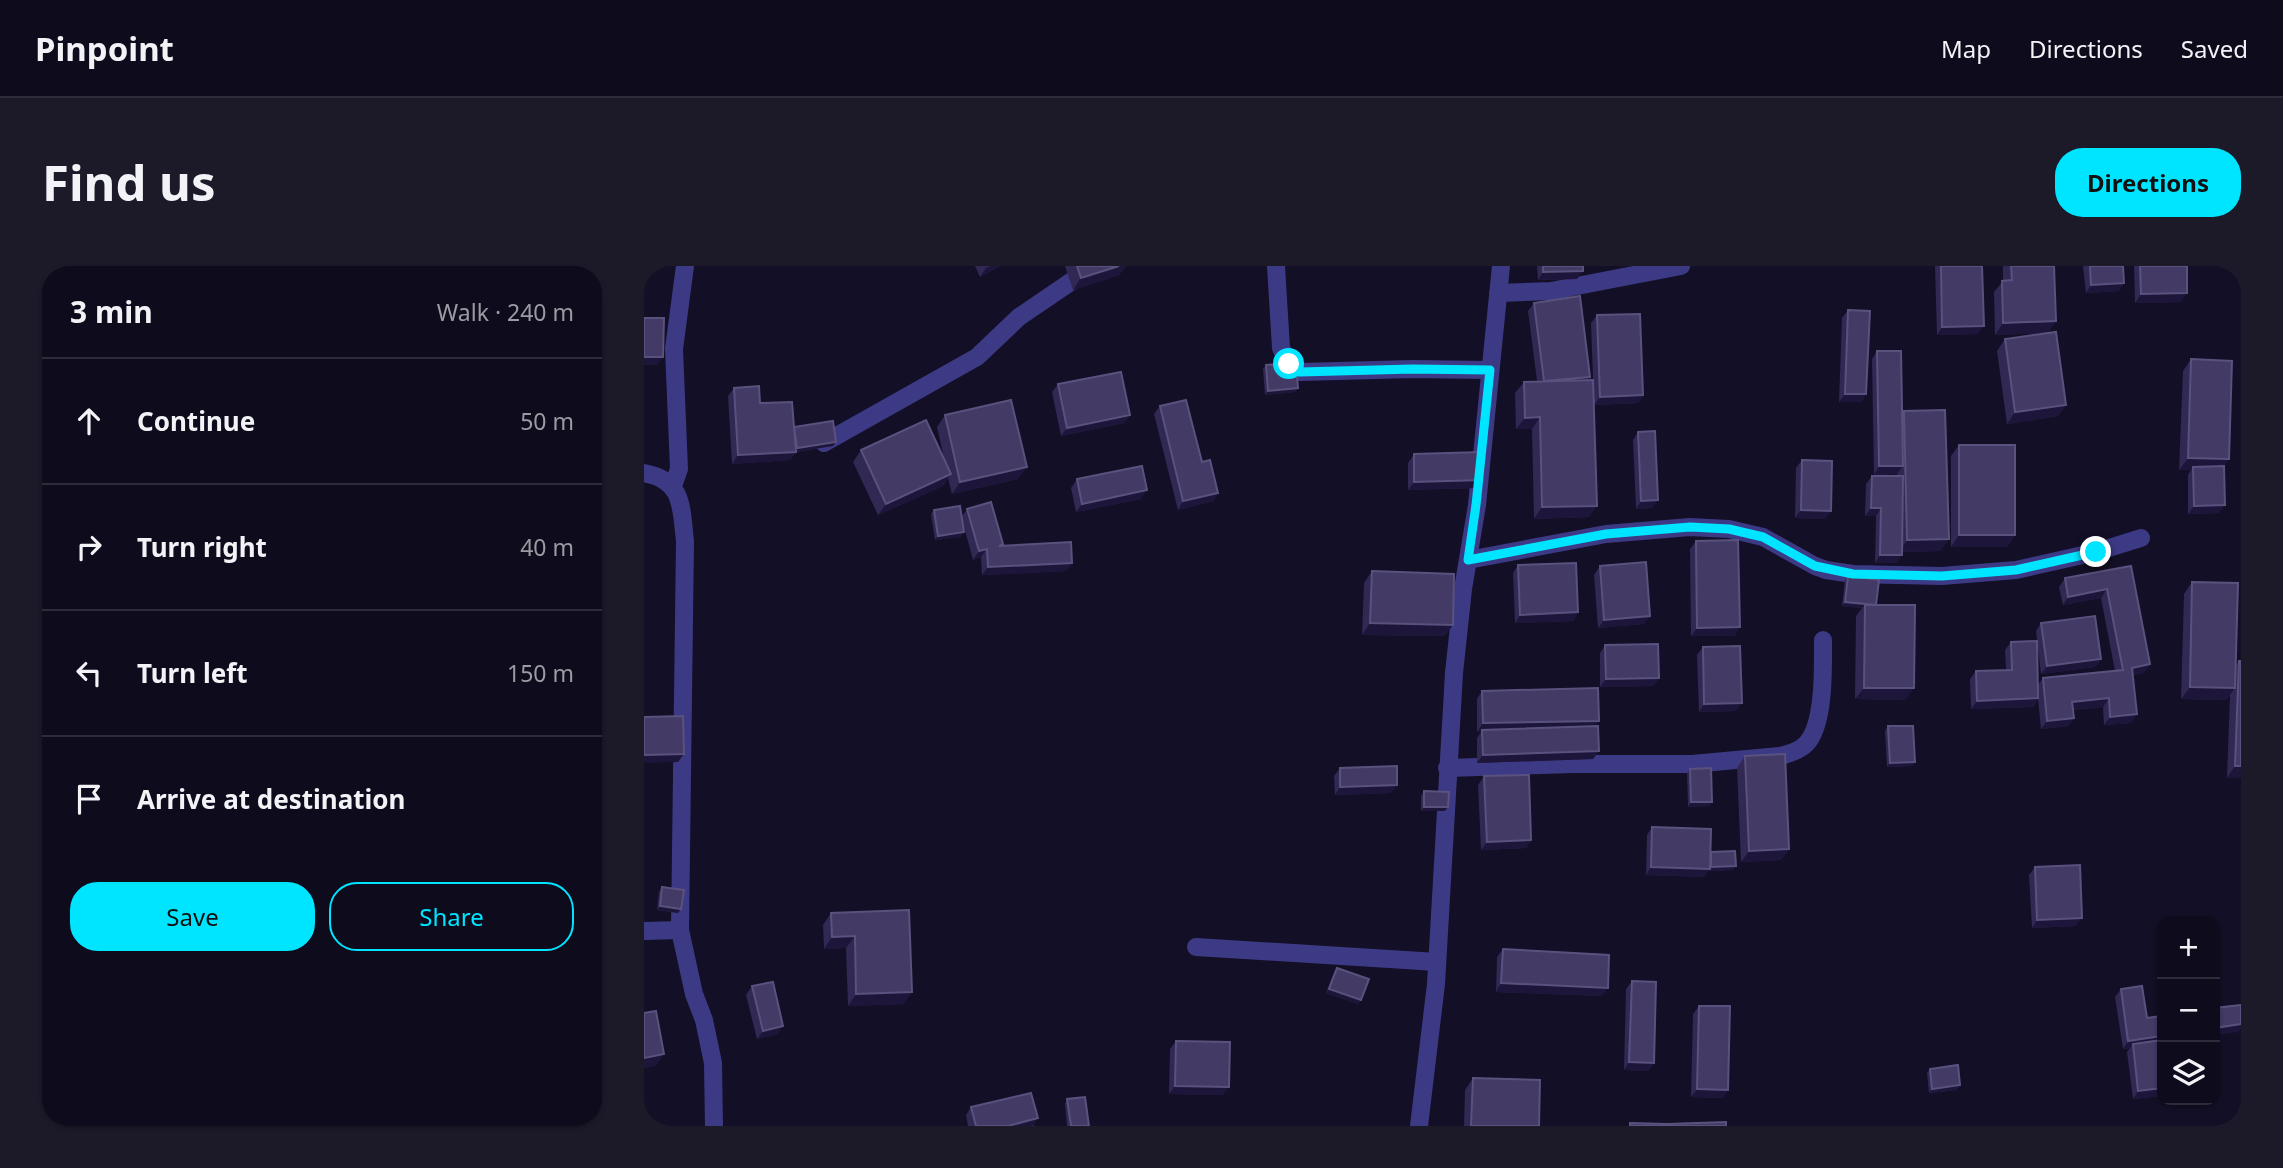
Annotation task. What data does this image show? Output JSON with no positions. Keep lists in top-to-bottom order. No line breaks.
{"page":{"header":"Pinpoint","nav":["Map","Directions","Saved"],"buttons":["Directions",["Save","Share"]],"title":"Find us","heading":["3 min","Walk · 240 m"],"list":[["Continue","50 m"],["Turn right","40 m"],["Turn left","150 m"],"Arrive at destination"],"map_buttons":["+","−"]}}
